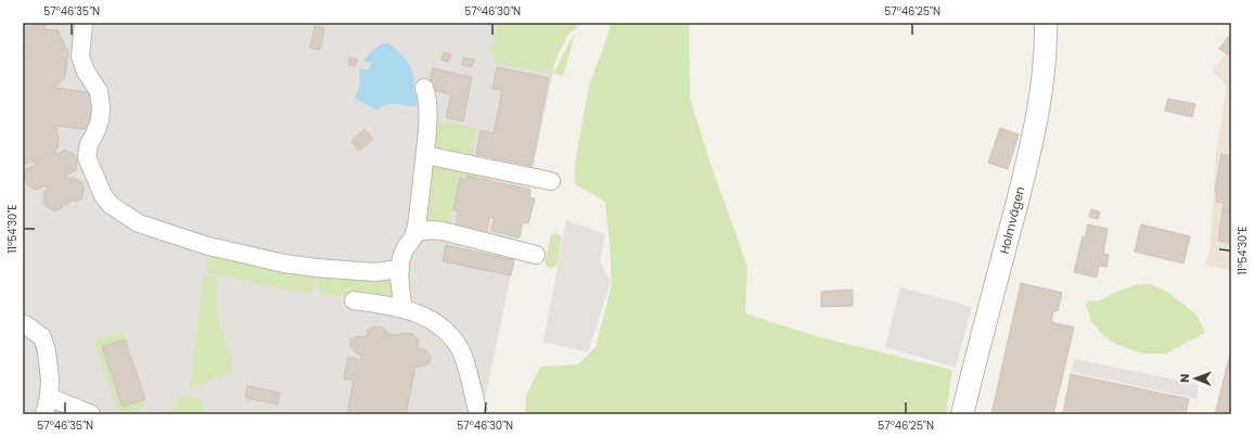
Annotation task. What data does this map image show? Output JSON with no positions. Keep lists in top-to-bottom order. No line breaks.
{"streets":{"street":["Holmvägen"]},"north":"left","coordinates":["57°46'35\"N","57°46'30\"N","57°46'25\"N","11°54'30\"E"]}
